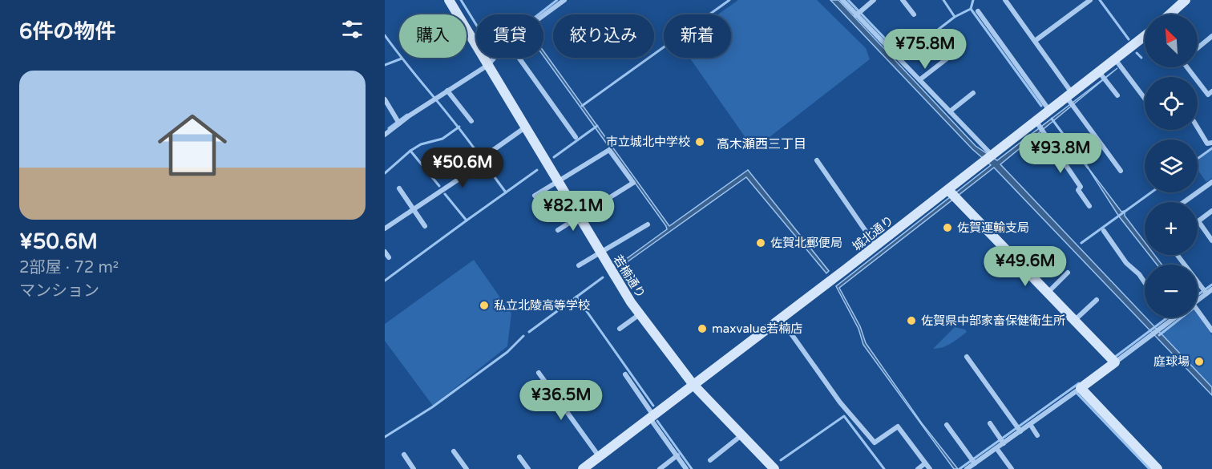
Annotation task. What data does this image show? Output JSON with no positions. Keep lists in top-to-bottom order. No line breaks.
{"streets":{"street":["城北通り","若楠通り"]},"crossings":[["城北通り","若楠通り"]],"districts":["高木瀬西三丁目"],"places":["市立城北中学校","佐賀運輸支局","佐賀北郵便局","私立北陵高等学校","佐賀県中部家畜保健衛生所","maxvalue若楠店","庭球場"],"north":"top left","page":{"heading":"6件の物件","map_buttons":["+","−"],"chip":["購入","賃貸","絞り込み","新着"],"price":["¥75.8M","¥93.8M","¥50.6M","¥82.1M","¥49.6M","¥36.5M"],"list":[{"name":"¥50.6M","note":"2部屋 · 72 m² · マンション"}]}}
